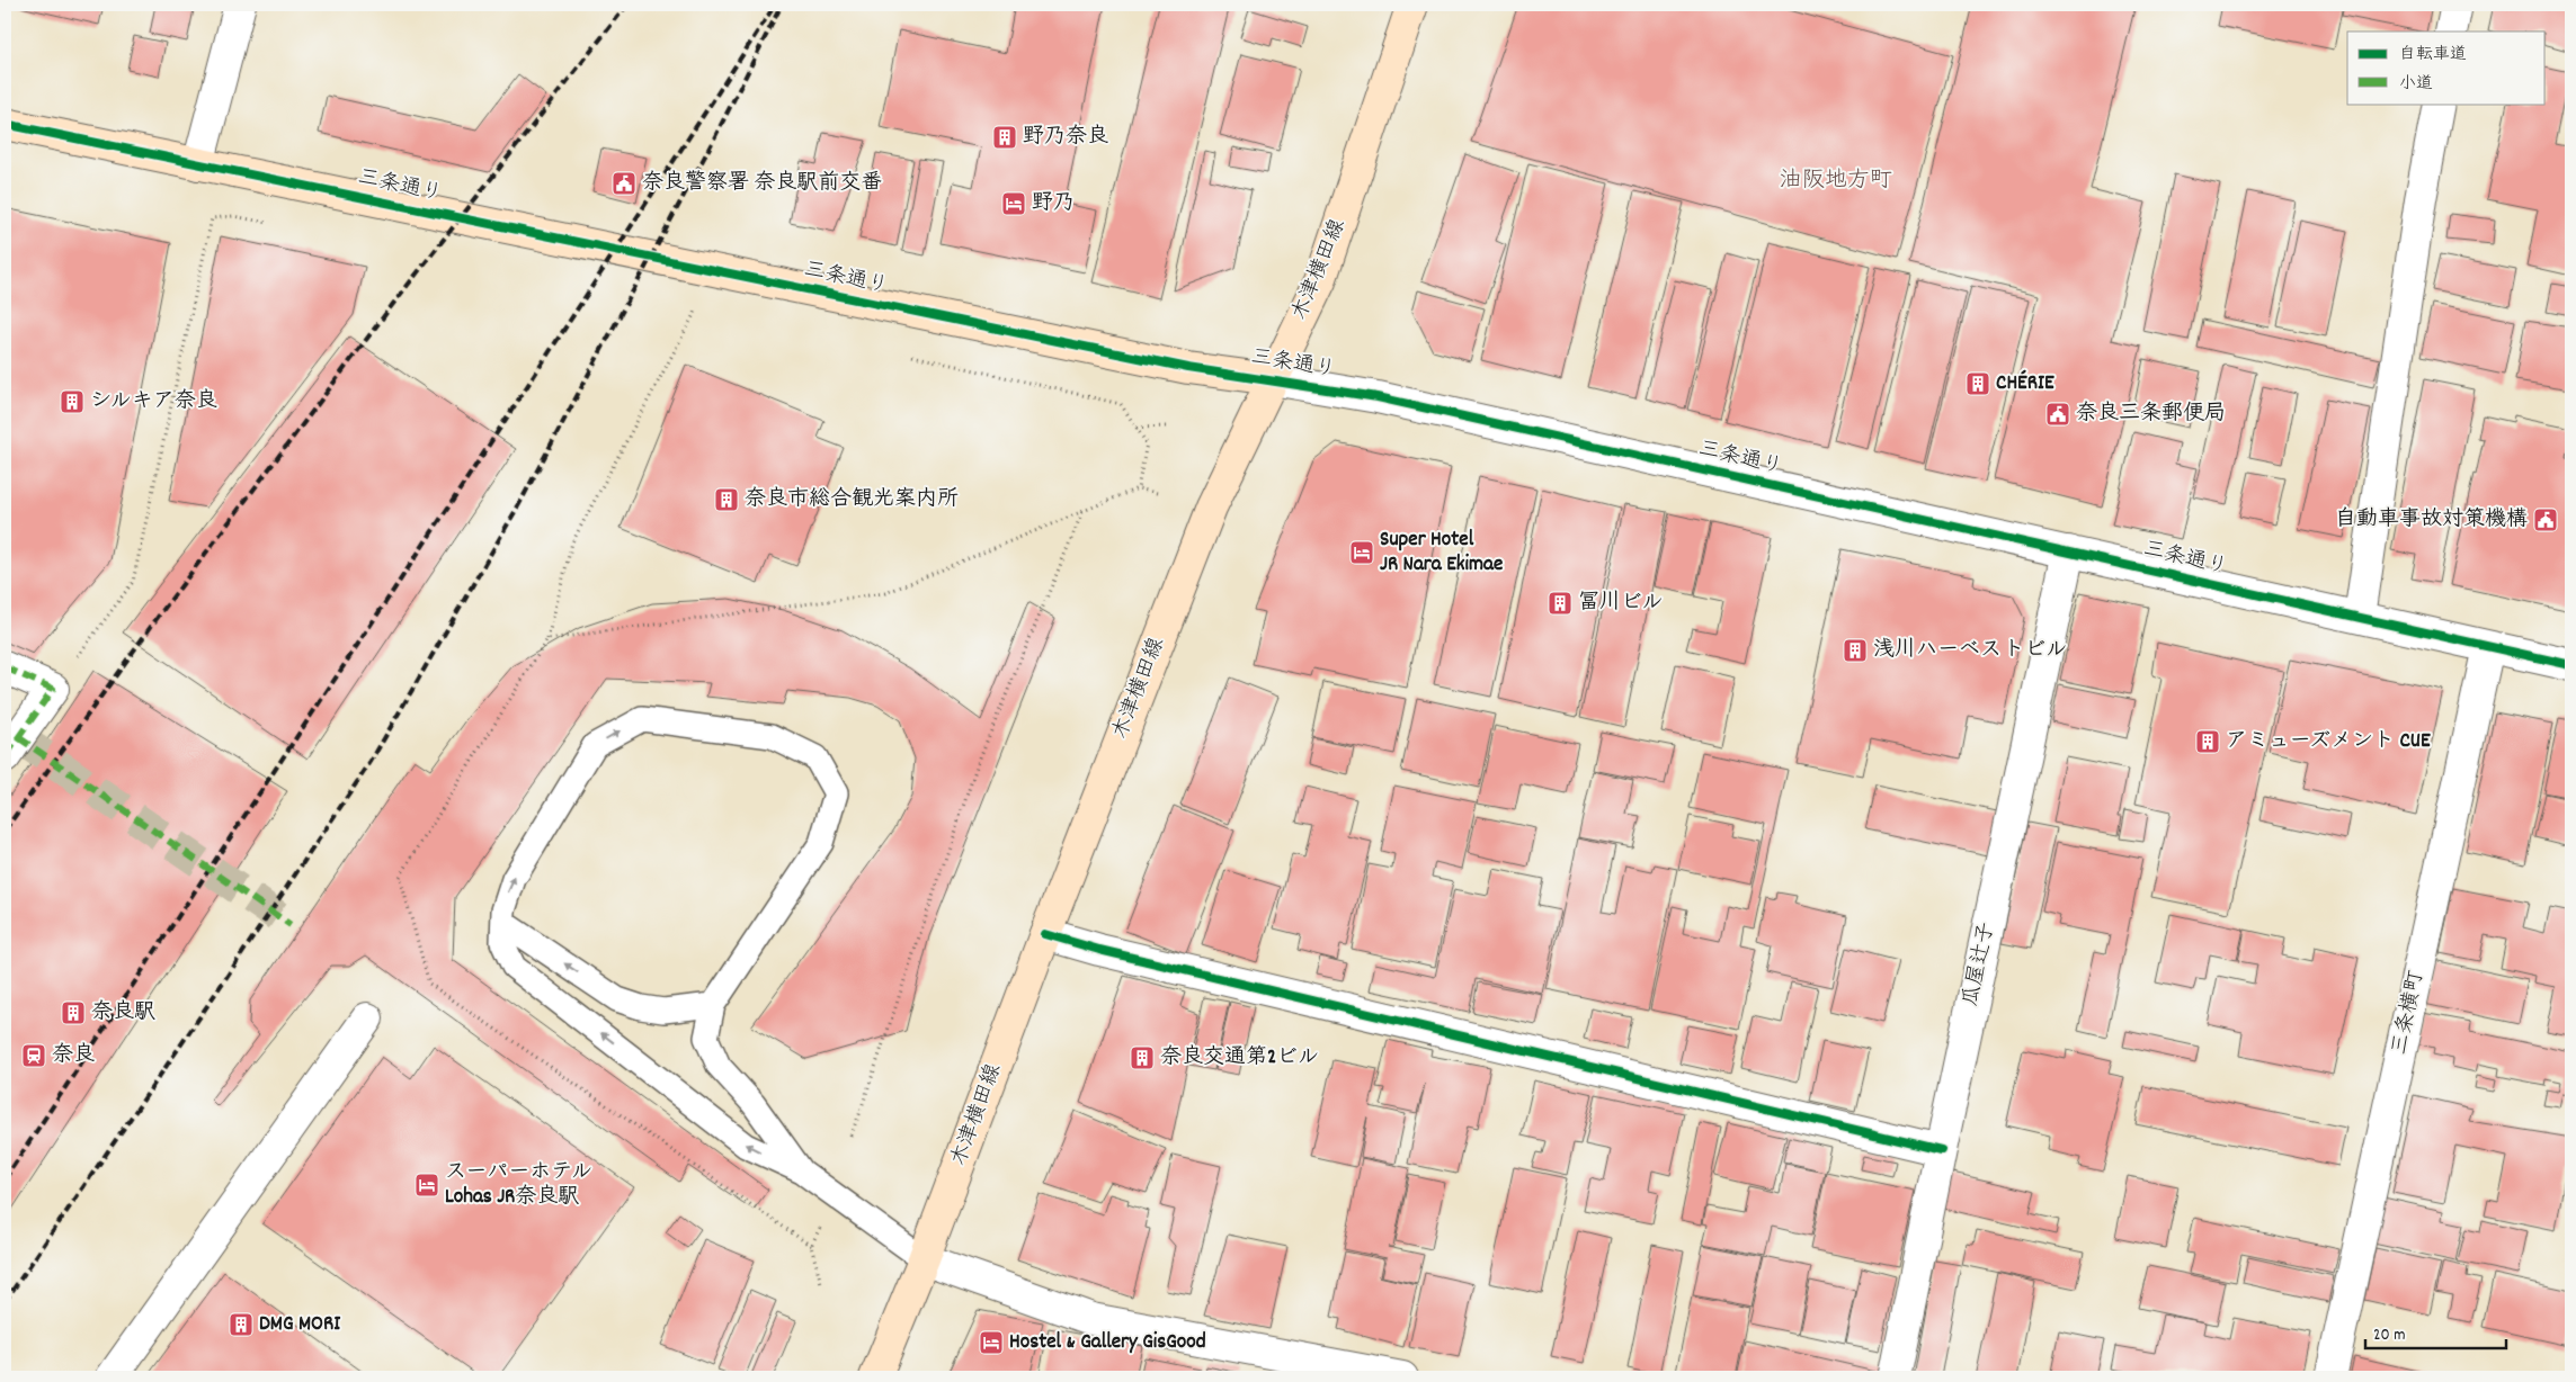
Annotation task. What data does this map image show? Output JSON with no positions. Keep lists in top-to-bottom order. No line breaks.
{"streets":{"main road":["三条通り","木津横田線"],"street":["瓜屋辻子","三条横町"]},"crossings":[["三条通り","木津横田線"],["三条通り","瓜屋辻子"],["三条通り","三条横町"]],"districts":["油阪地方町"],"places":{"building":["野乃奈良","CHÉRIE","シルキア奈良","奈良市総合観光案内所","冨川ビル","浅川ハーベストビル","アミューズメント CUE","奈良駅","奈良交通第2ビル","DMG MORI"],"public building":["奈良警察署 奈良駅前交番","奈良三条郵便局","自動車事故対策機構"],"hotel":["野乃","Super Hotel JR Nara Ekimae","スーパーホテル Lohas JR奈良駅","Hostel & Gallery GisGood"],"station":["奈良"]},"legend":["自転車道","小道"],"scale_bar":"20 m"}
